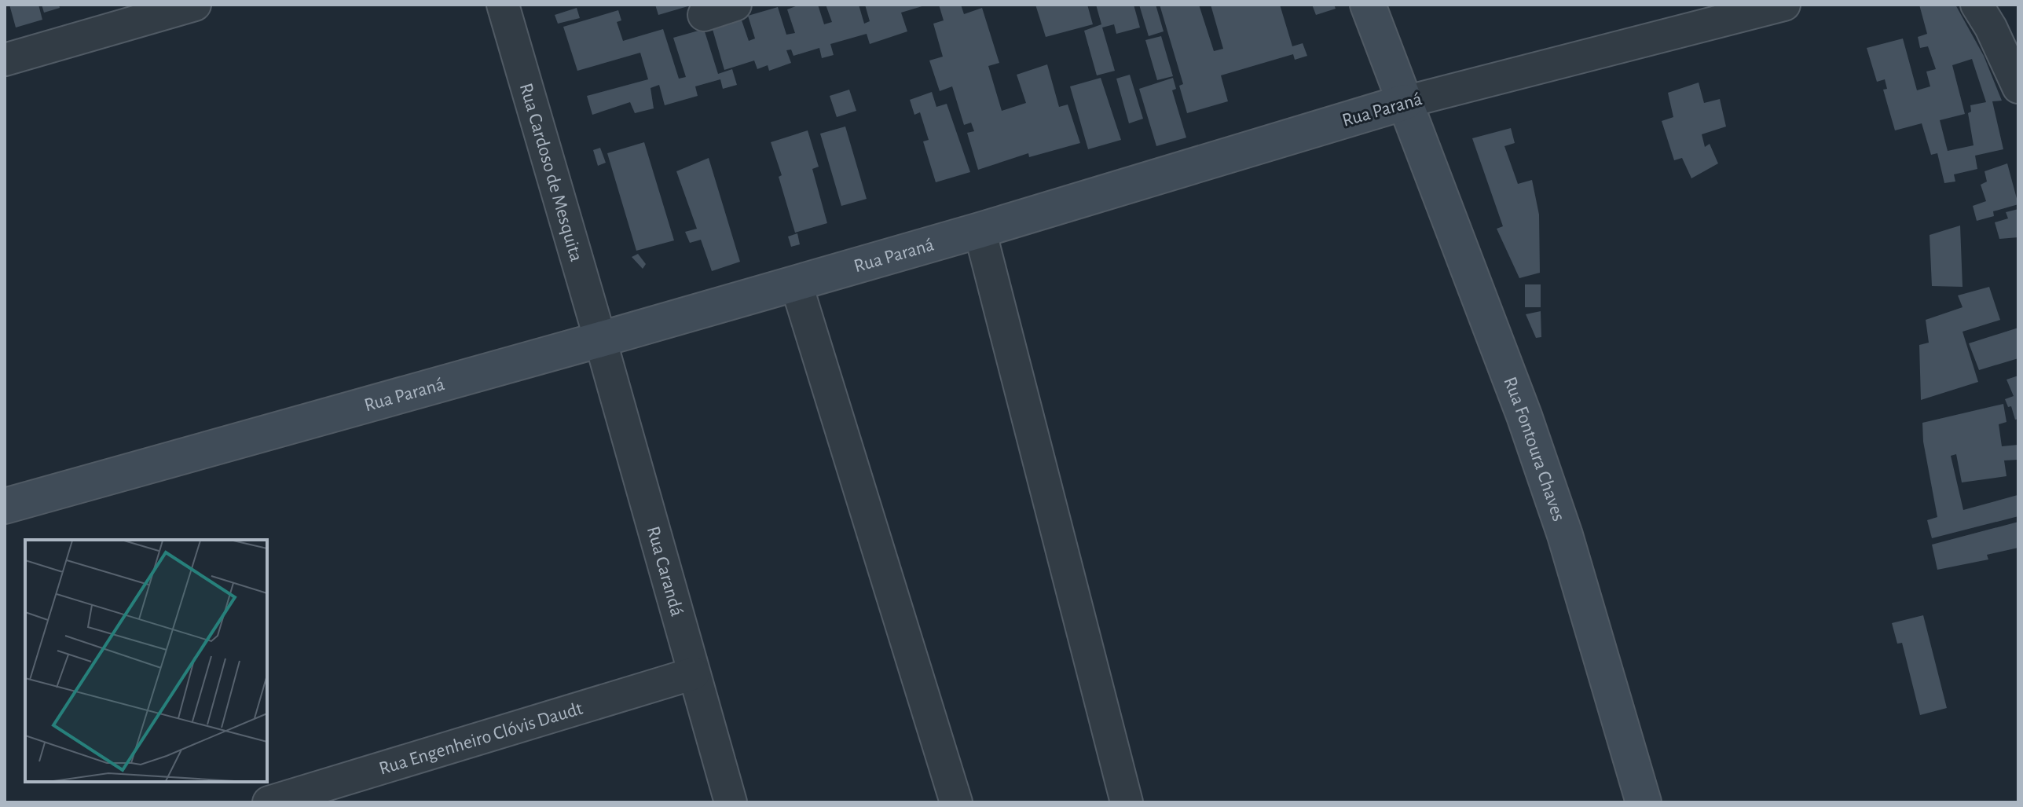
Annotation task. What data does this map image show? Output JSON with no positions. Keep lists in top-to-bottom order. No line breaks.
{"streets":{"street":["Rua Paraná","Rua Cardoso de Mesquita","Rua Fontoura Chaves","Rua Carandá","Rua Engenheiro Clóvis Daudt"]},"crossings":[["Rua Paraná","Rua Cardoso de Mesquita"],["Rua Paraná","Rua Fontoura Chaves"],["Rua Paraná","Rua Carandá"],["Rua Cardoso de Mesquita","Rua Carandá"],["Rua Carandá","Rua Engenheiro Clóvis Daudt"]]}
